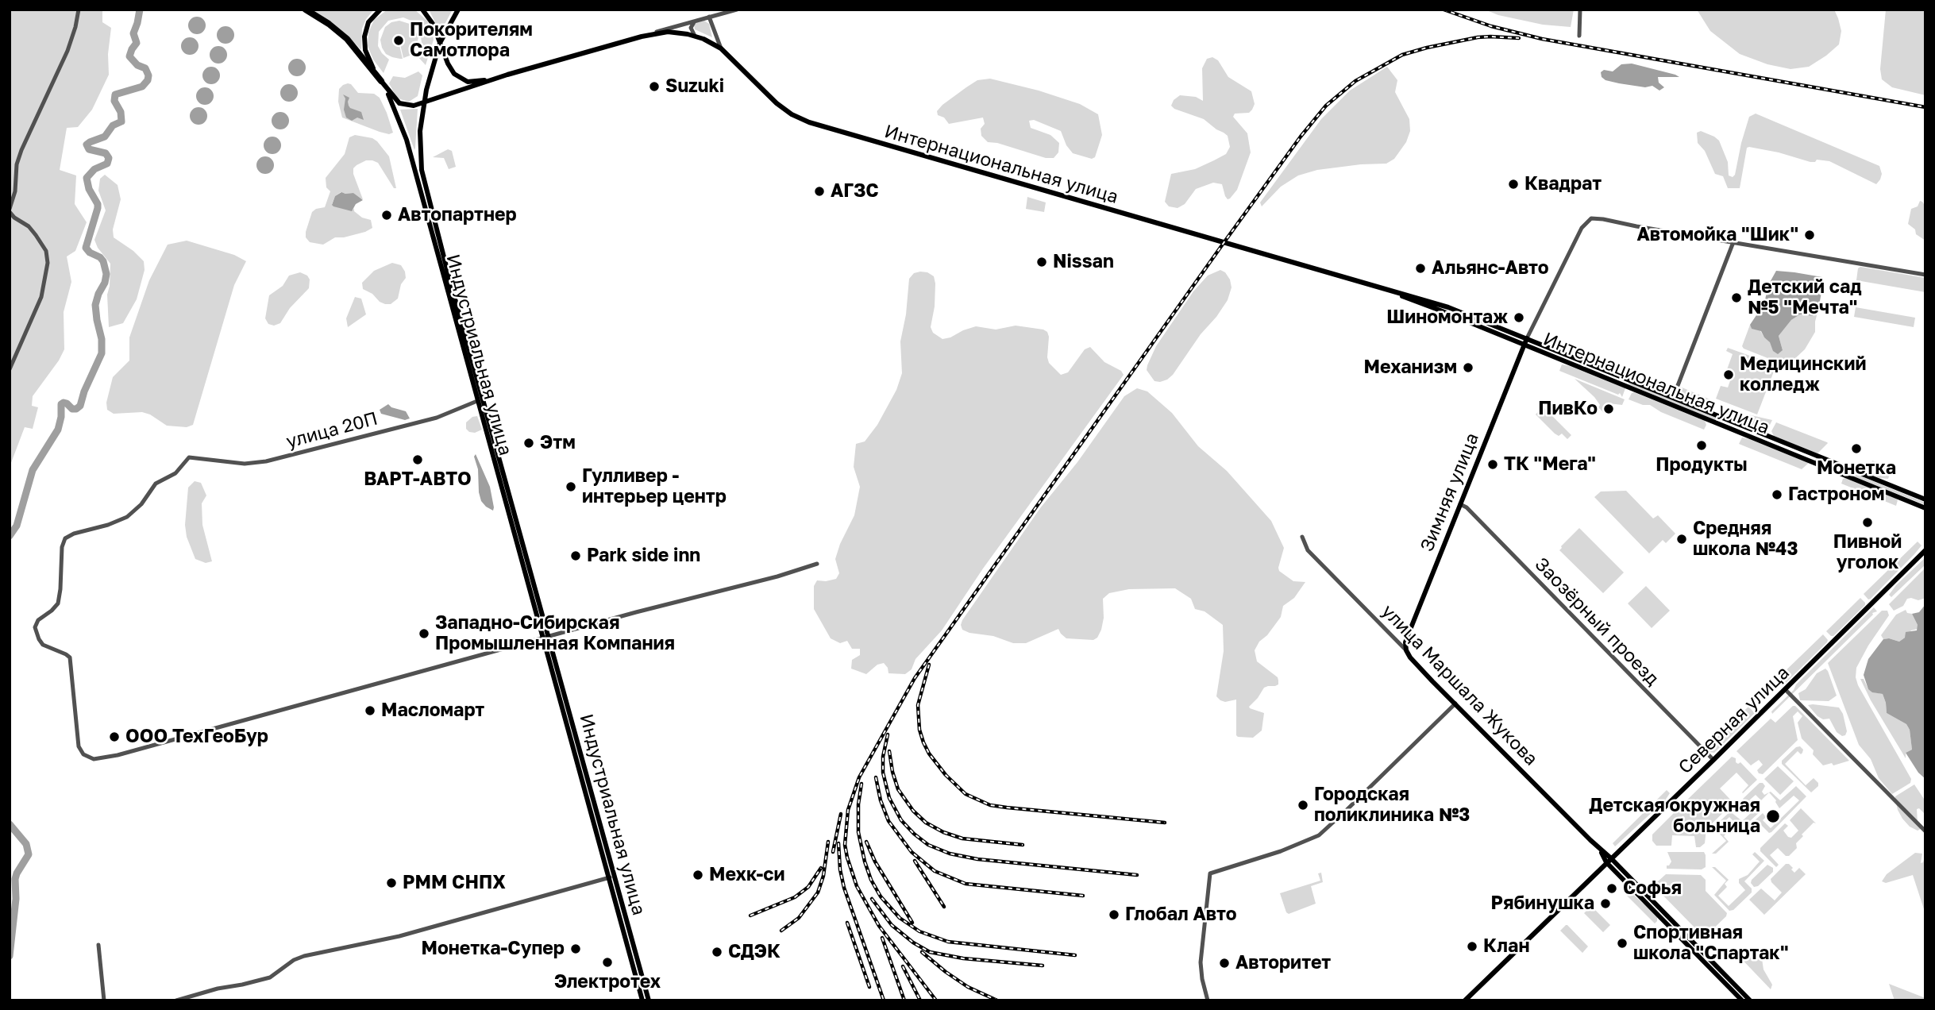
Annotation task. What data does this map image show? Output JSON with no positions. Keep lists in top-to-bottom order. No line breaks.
{"streets":{"main road":["Интернациональная улица","Индустриальная улица","Зимняя улица","улица Маршала Жукова","Северная улица"],"street":["улица 20П","Заозёрный проезд"]},"crossings":[["Интернациональная улица","Зимняя улица"],["Индустриальная улица","улица 20П"],["Зимняя улица","Заозёрный проезд"],["Зимняя улица","улица Маршала Жукова"],["Заозёрный проезд","Северная улица"],["улица Маршала Жукова","Северная улица"]],"places":["Покорителям Самотлора","Suzuki","Квадрат","АГЗС","Автопартнер","Автомойка \"Шик\"","Nissan","Альянс-Авто","Детский сад №5 \"Мечта\"","Шиномонтаж","Механизм","Медицинский колледж","ПивКо","Этм","Продукты","Монетка","ВАРТ-АВТО","ТК \"Мега\"","Гулливер - интерьер центр","Гастроном","Пивной уголок","Средняя школа №43","Park side inn","Западно-Сибирская Промышленная Компания","Масломарт","ООО ТехГеоБур","Городская поликлиника №3","Детская окружная больница","Мехк-си","РММ СНПХ","Софья","Рябинушка","Глобал Авто","Спортивная школа \"Спартак\"","Клан","Монетка-Супер","СДЭК","Электротех","Авторитет"]}
